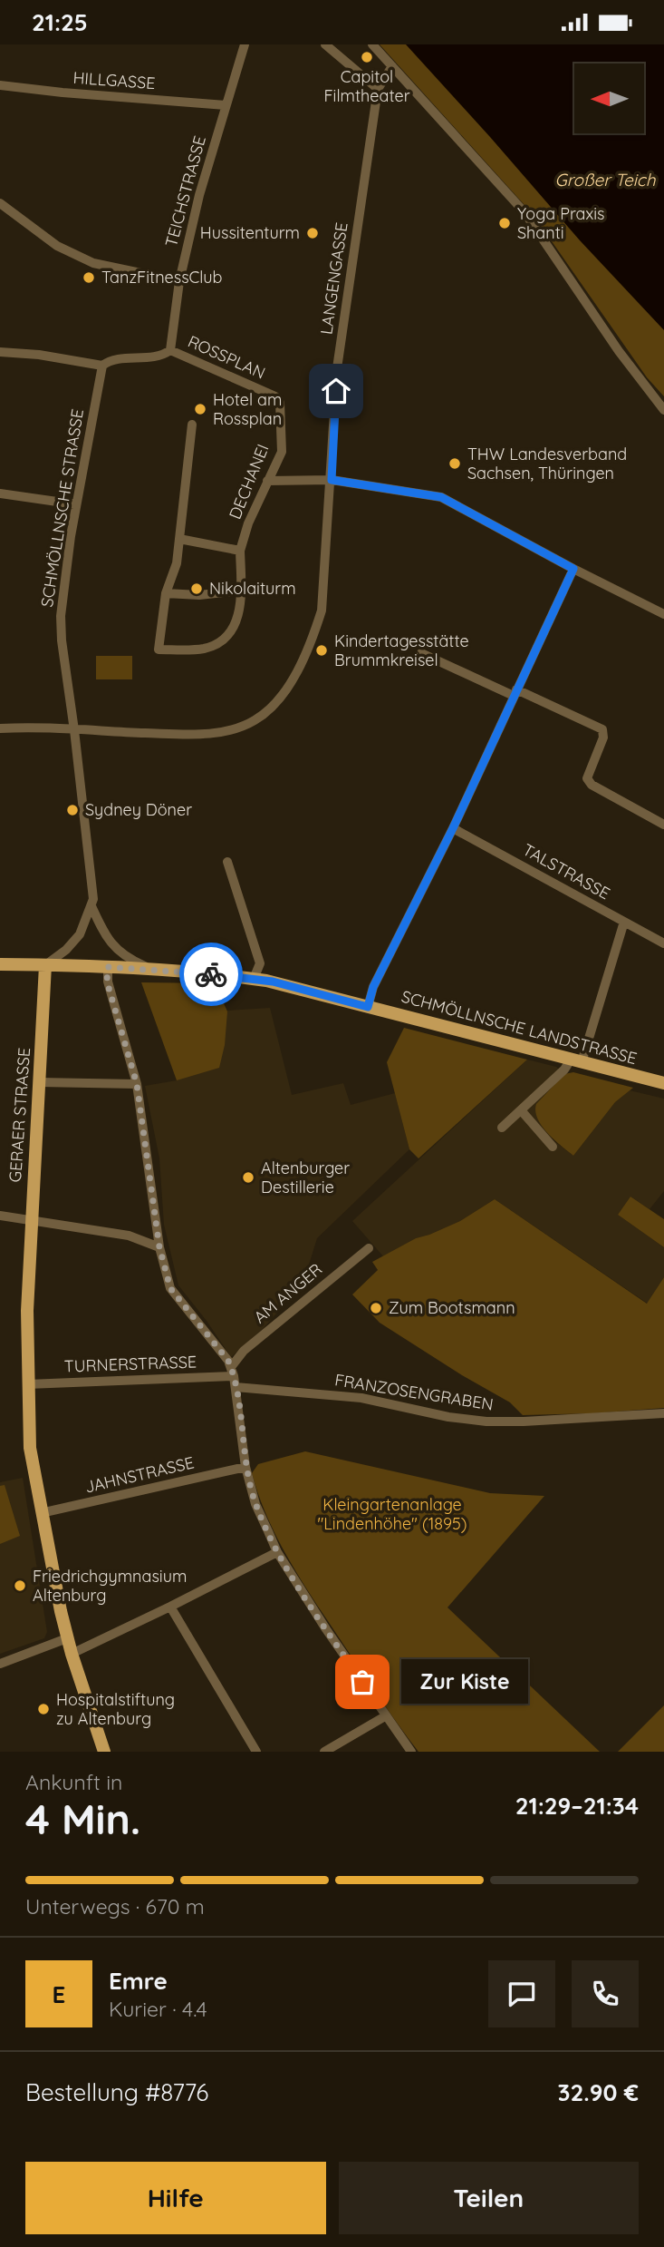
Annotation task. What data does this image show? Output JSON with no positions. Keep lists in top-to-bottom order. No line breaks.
{"streets":{"main road":["SCHMÖLLNSCHE LANDSTRASSE","GERAER STRASSE"],"street":["HILLGASSE","TEICHSTRASSE","LANGENGASSE","ROSSPLAN","DECHANEI","SCHMÖLLNSCHE STRASSE","TALSTRASSE","AM ANGER","TURNERSTRASSE","FRANZOSENGRABEN","JAHNSTRASSE"]},"crossings":[["HILLGASSE","TEICHSTRASSE"],["TEICHSTRASSE","ROSSPLAN"],["LANGENGASSE","SCHMÖLLNSCHE STRASSE"],["ROSSPLAN","DECHANEI"],["ROSSPLAN","SCHMÖLLNSCHE STRASSE"],["SCHMÖLLNSCHE LANDSTRASSE","GERAER STRASSE"],["GERAER STRASSE","TURNERSTRASSE"],["GERAER STRASSE","JAHNSTRASSE"],["AM ANGER","TURNERSTRASSE"],["AM ANGER","FRANZOSENGRABEN"],["TURNERSTRASSE","FRANZOSENGRABEN"]],"water":["Großer Teich"],"parks":["Kleingartenanlage \"Lindenhöhe\" (1895)"],"places":["Capitol Filmtheater","Yoga Praxis Shanti","Hussitenturm","TanzFitnessClub","Hotel am Rossplan","THW Landesverband Sachsen, Thüringen","Nikolaiturm","Kindertagesstätte Brummkreisel","Sydney Döner","Altenburger Destillerie","Zum Bootsmann","Friedrichgymnasium Altenburg","Zur Kiste","Hospitalstiftung zu Altenburg"],"north":"left","page":{"status":"21:25","bubble":"Zur Kiste","heading":["4 Min.","Ankunft in","21:29–21:34"],"panel":["Emre","Kurier · 4.4","Bestellung #8776","32.90 €"],"bar":"Unterwegs · 670 m","round":"E","buttons":["Hilfe","Teilen"]}}
